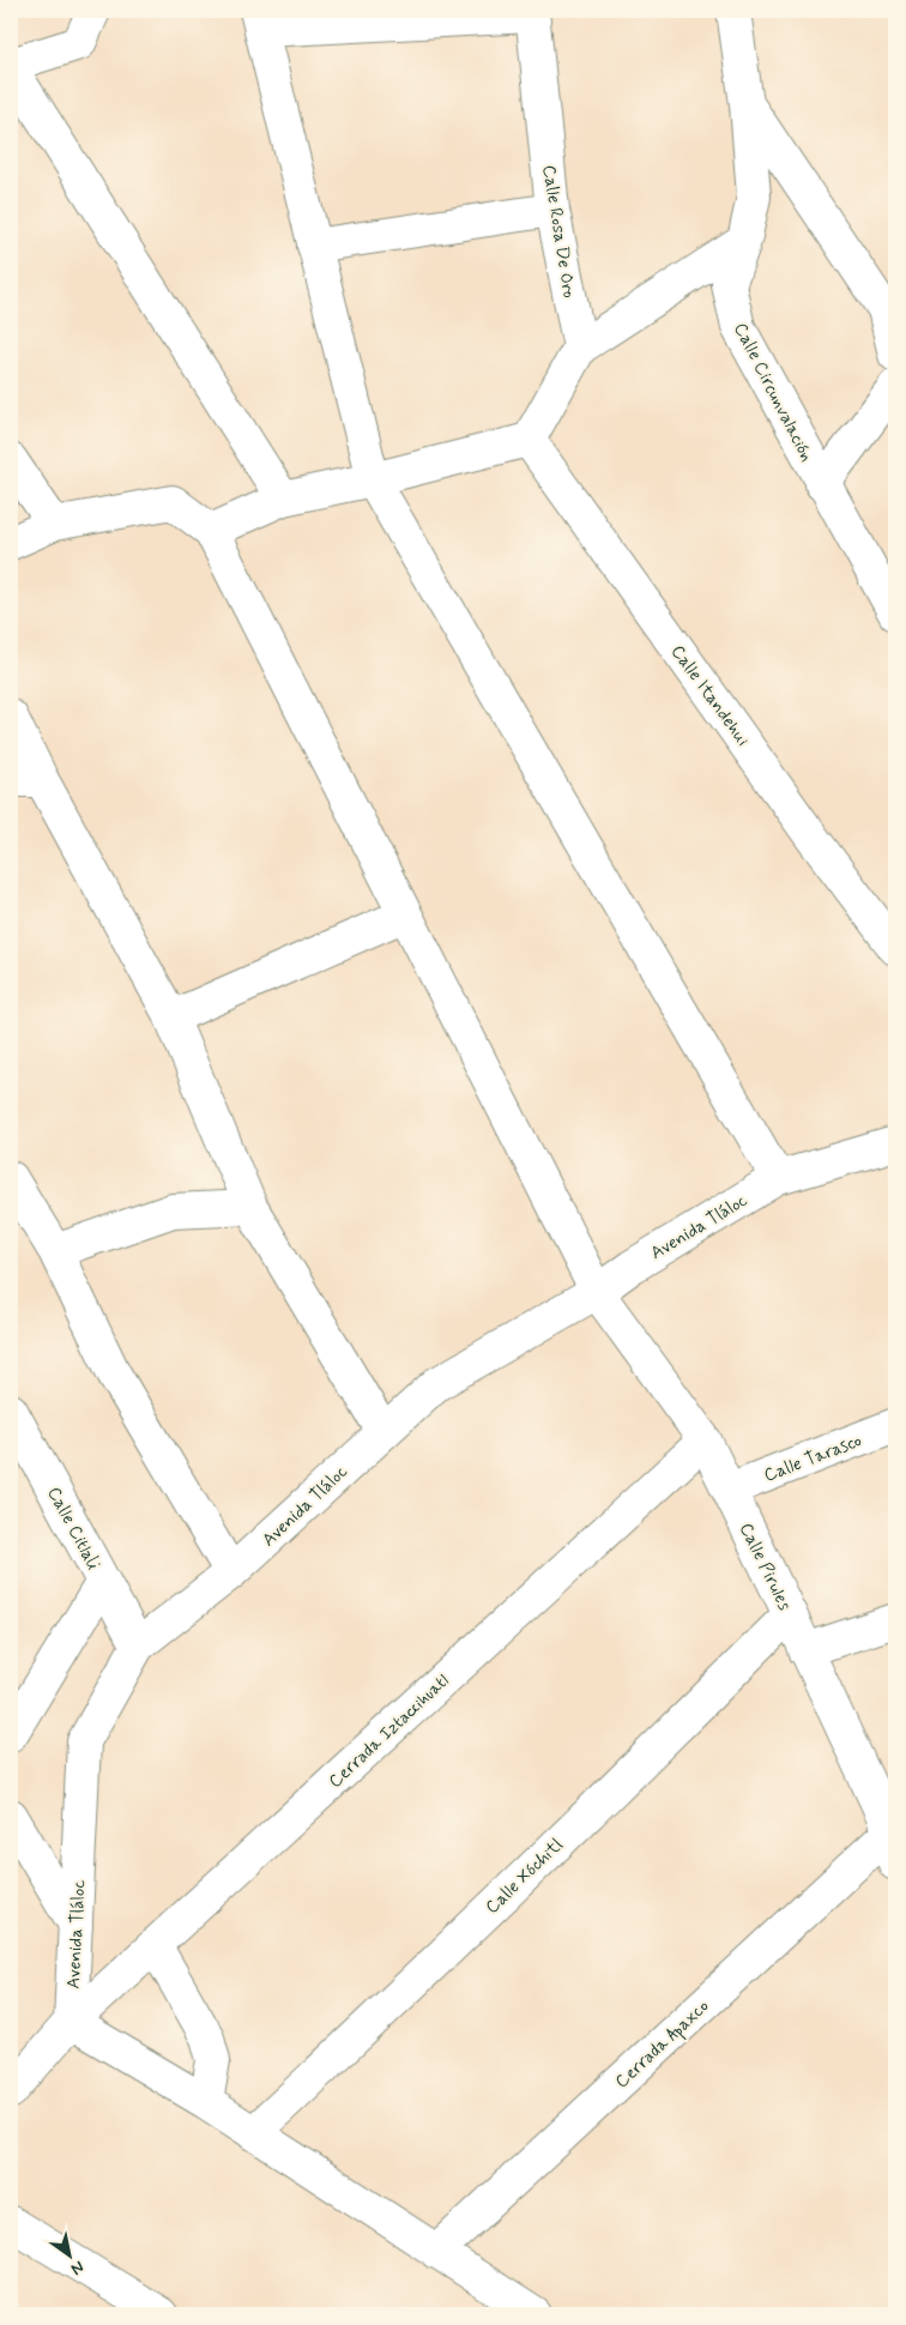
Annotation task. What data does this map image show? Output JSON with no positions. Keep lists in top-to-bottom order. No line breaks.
{"streets":{"street":["Calle Rosa De Oro","Calle Circunvalación","Calle Itandehui","Avenida Tláloc","Calle Tarasco","Calle Citlali","Calle Pirules","Cerrada Iztaccihuatl","Calle Xóchitl","Cerrada Apaxco"]},"crossings":[["Avenida Tláloc","Calle Citlali"],["Avenida Tláloc","Calle Pirules"],["Avenida Tláloc","Cerrada Iztaccihuatl"],["Calle Tarasco","Calle Pirules"],["Calle Pirules","Cerrada Iztaccihuatl"],["Calle Pirules","Calle Xóchitl"],["Calle Pirules","Cerrada Apaxco"]],"north":"bottom right"}
